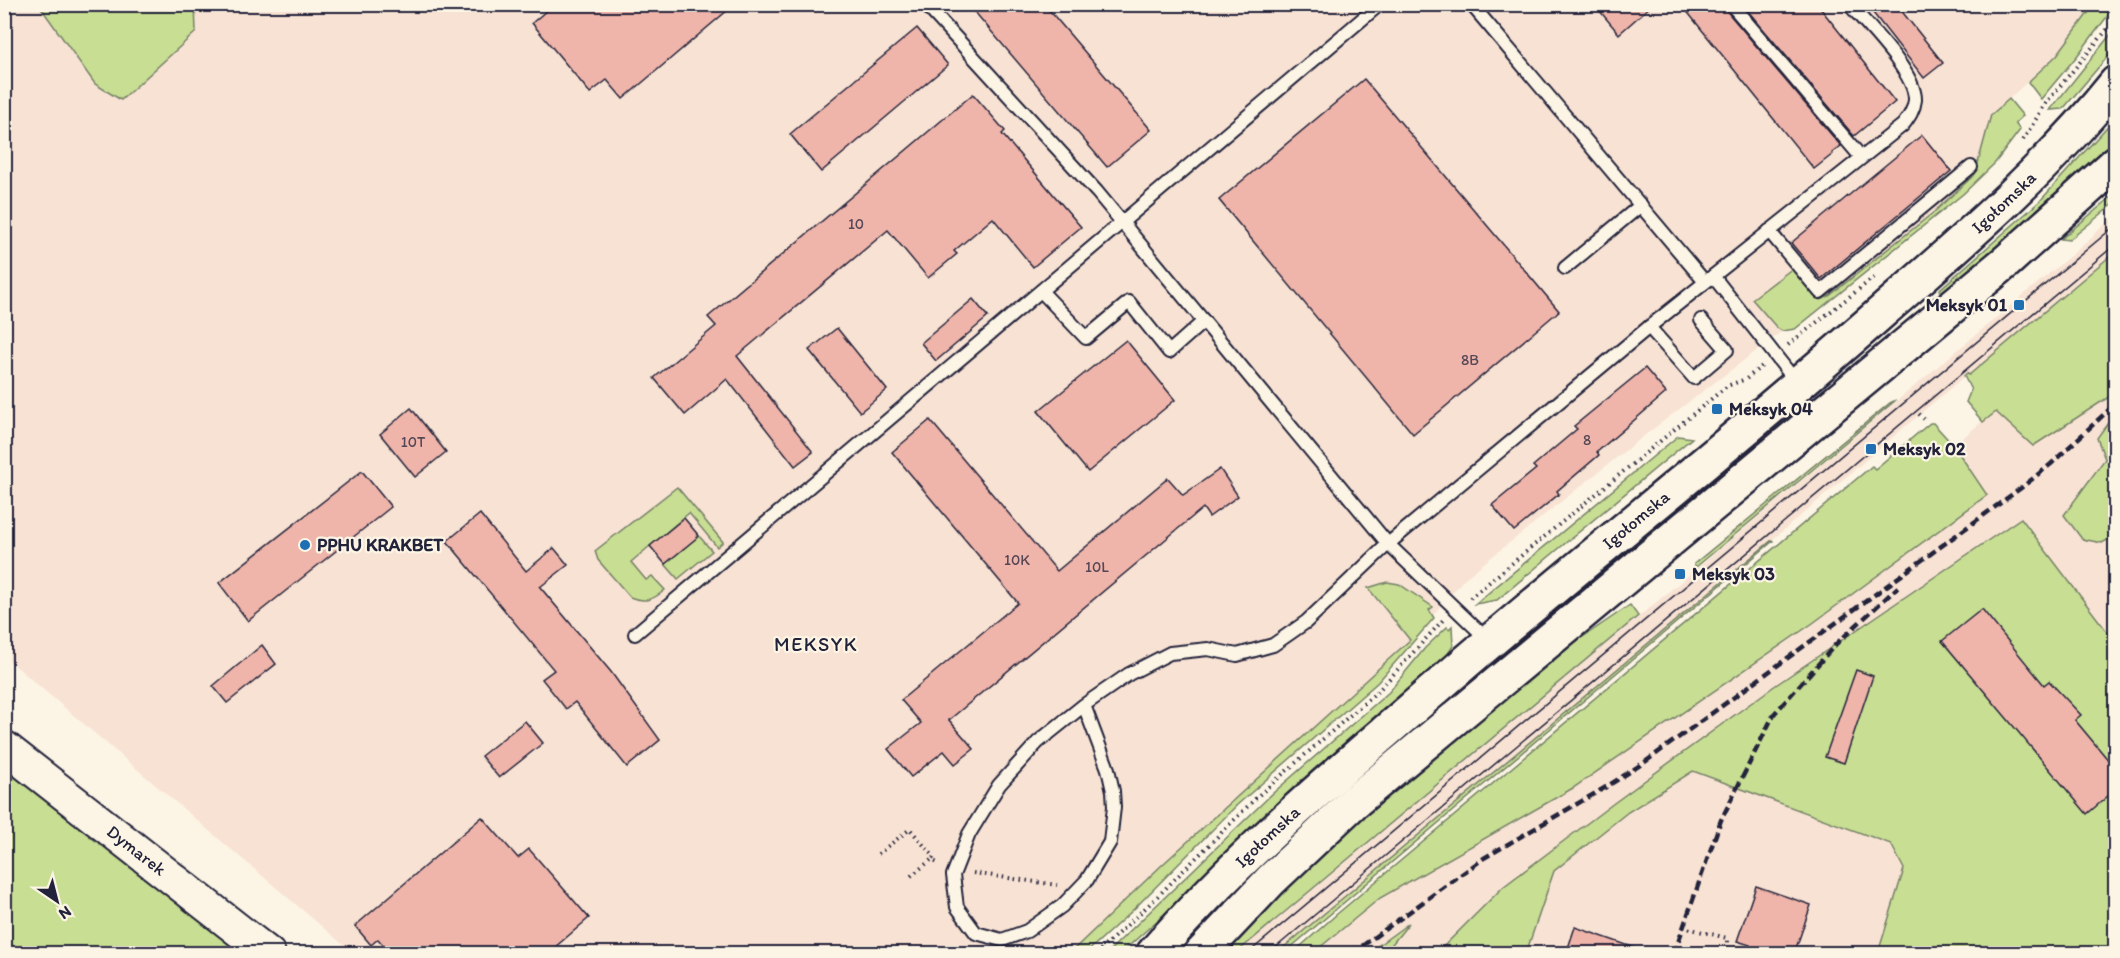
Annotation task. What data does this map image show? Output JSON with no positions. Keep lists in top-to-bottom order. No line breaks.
{"streets":{"main road":["Igołomska"],"street":["Dymarek"]},"districts":["MEKSYK"],"places":{"transit":["Meksyk 01","Meksyk 04","Meksyk 02","Meksyk 03"],"other":["PPHU KRAKBET"]},"house_numbers":["10","8B","8","10T","10K","10L"],"north":"bottom right"}
